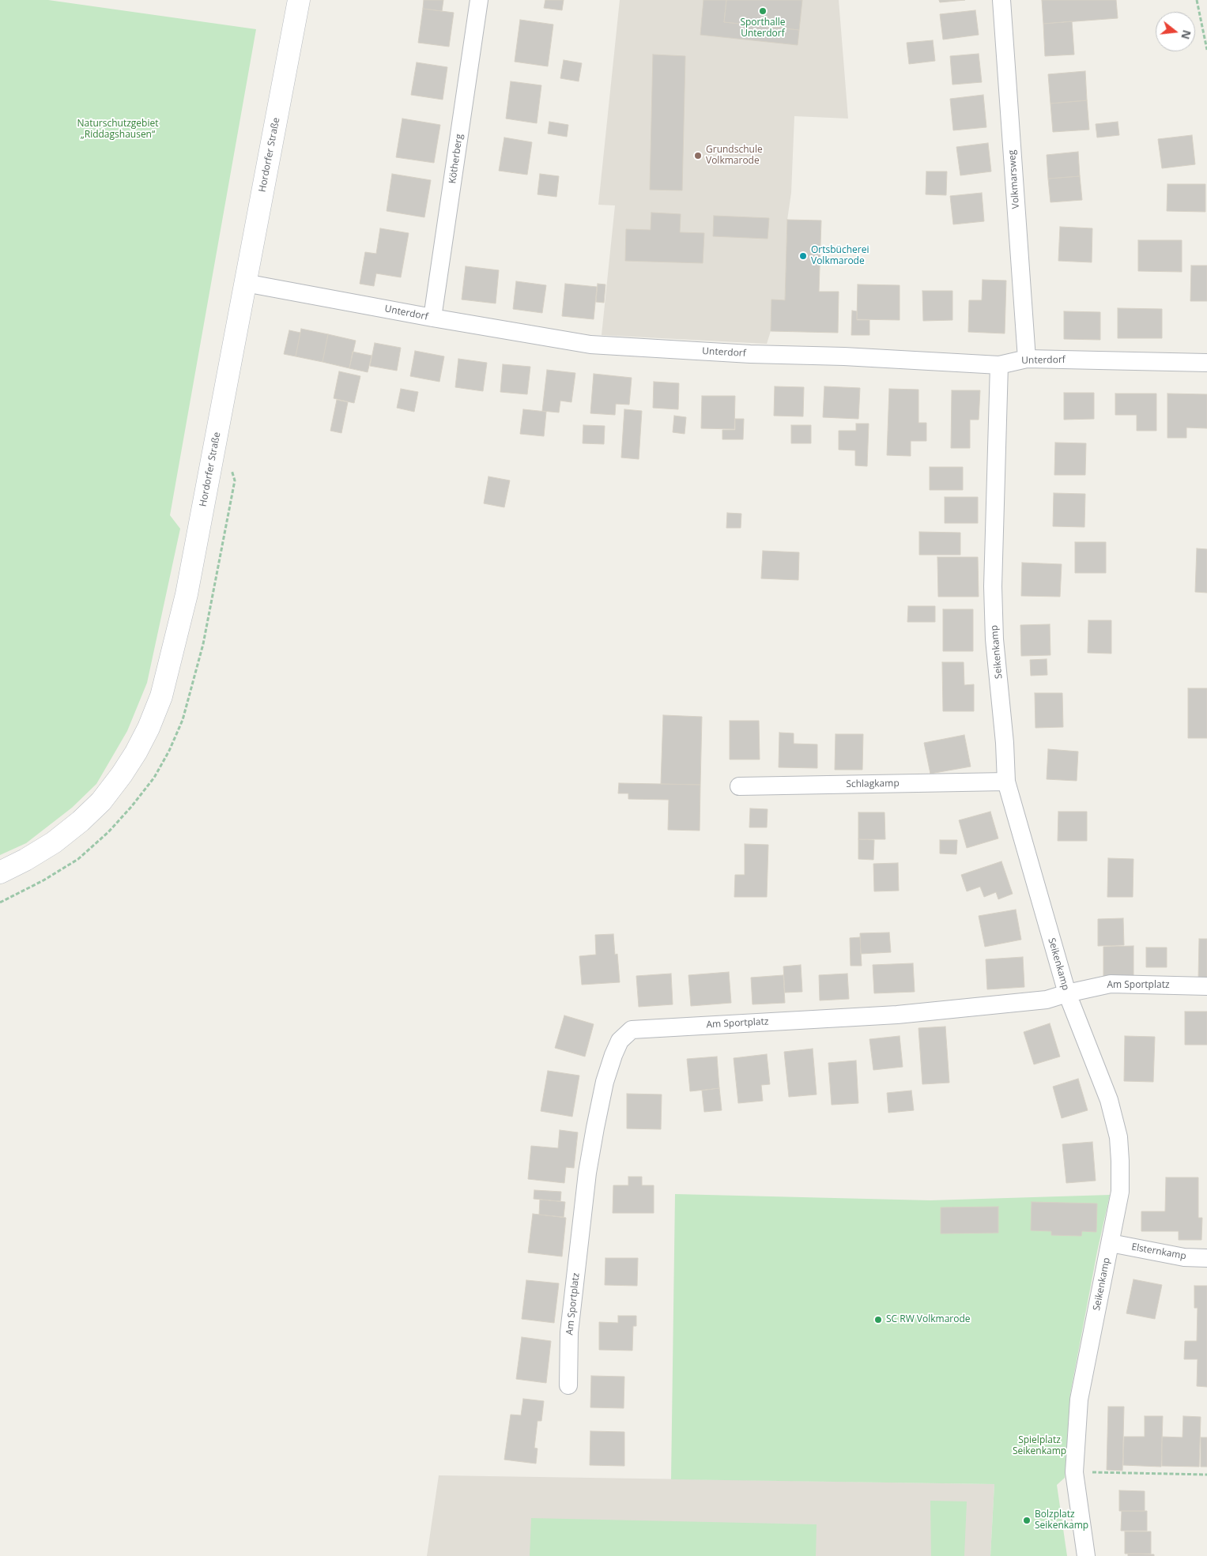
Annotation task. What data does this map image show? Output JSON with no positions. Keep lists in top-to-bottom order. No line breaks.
{"streets":{"main road":["Hordorfer Straße"],"street":["Kötherberg","Volkmarsweg","Unterdorf","Seikenkamp","Schlagkamp","Am Sportplatz","Elsternkamp"]},"crossings":[["Hordorfer Straße","Unterdorf"],["Kötherberg","Unterdorf"],["Volkmarsweg","Unterdorf"],["Unterdorf","Seikenkamp"],["Seikenkamp","Schlagkamp"],["Seikenkamp","Am Sportplatz"],["Seikenkamp","Elsternkamp"]],"parks":["Naturschutzgebiet „Riddagshausen“","Spielplatz Seikenkamp"],"places":["Sporthalle Unterdorf","Grundschule Volkmarode","Ortsbücherei Volkmarode","SC RW Volkmarode","Bolzplatz Seikenkamp"],"north":"right"}
